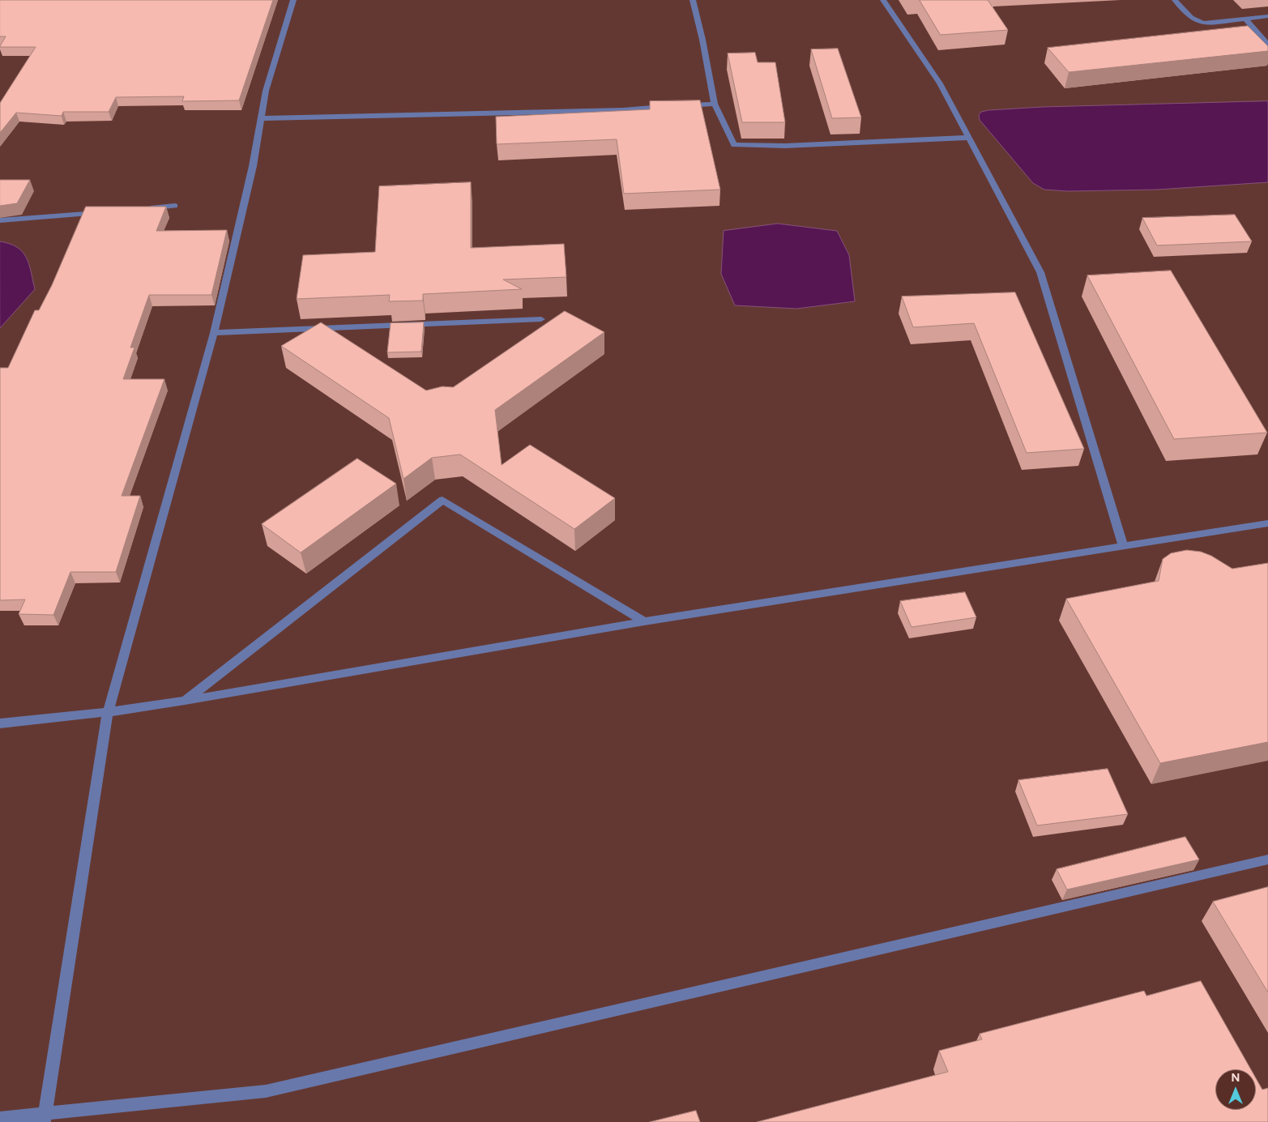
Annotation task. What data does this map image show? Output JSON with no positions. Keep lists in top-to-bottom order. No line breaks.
{"north":"top"}
